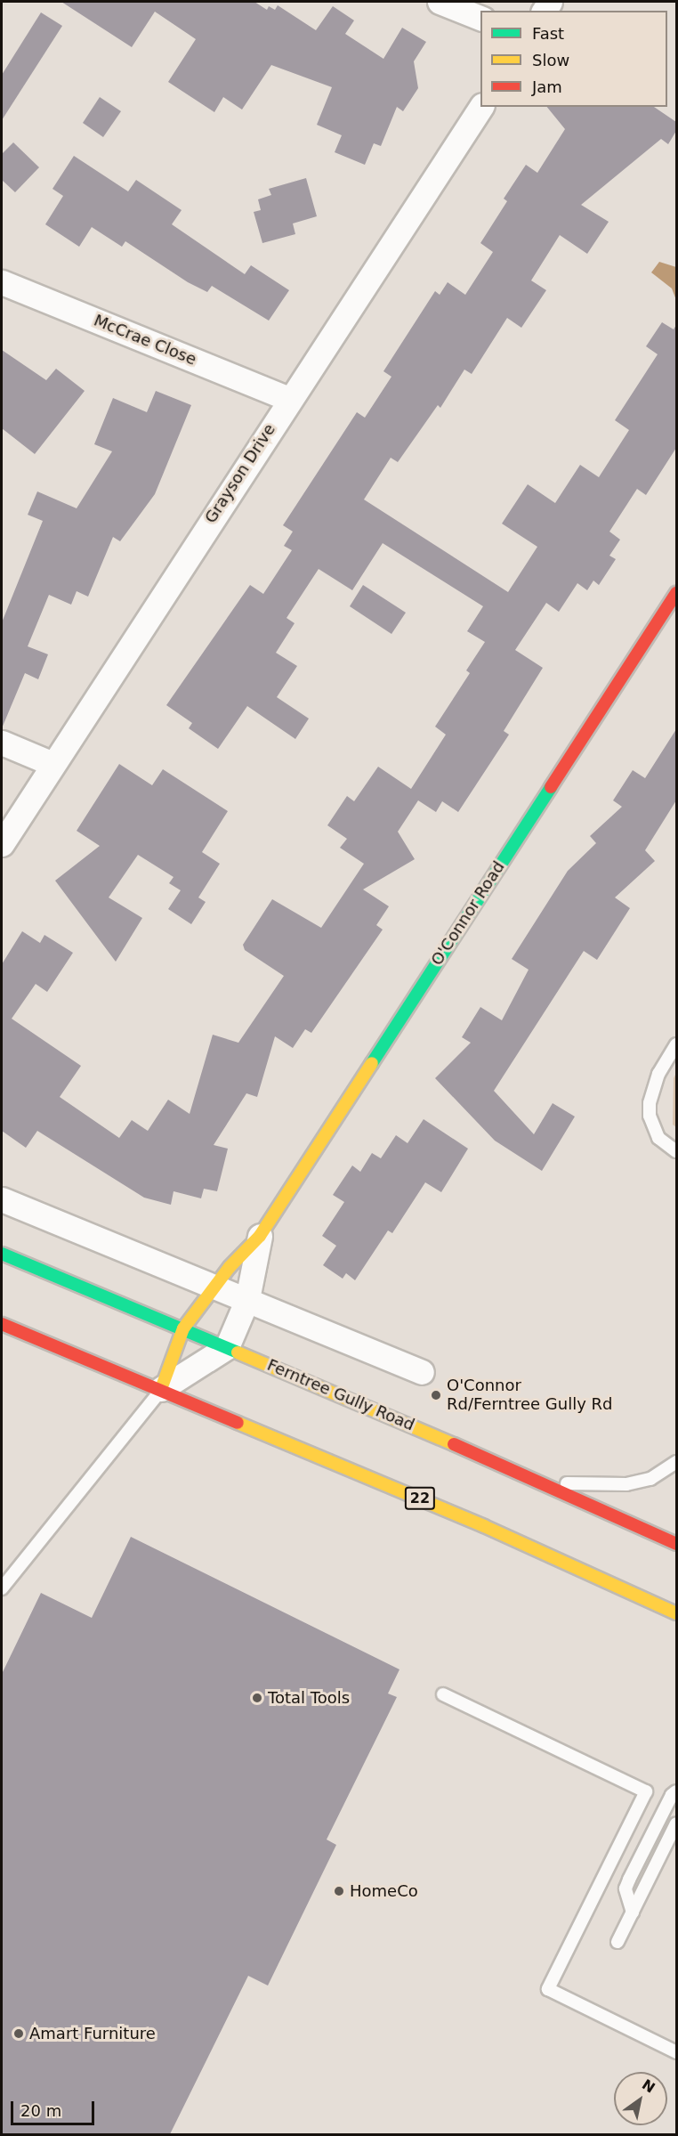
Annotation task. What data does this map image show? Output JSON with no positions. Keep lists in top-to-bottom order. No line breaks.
{"streets":{"main road":["O'Connor Road","Ferntree Gully Road","22"],"street":["McCrae Close","Grayson Drive"]},"crossings":[["McCrae Close","Grayson Drive"],["O'Connor Road","Ferntree Gully Road"],["O'Connor Road","22"]],"places":["O'Connor Rd/Ferntree Gully Rd","Total Tools","HomeCo","Amart Furniture"],"legend":["Fast","Slow","Jam"],"scale_bar":"20 m","north":"top right"}
